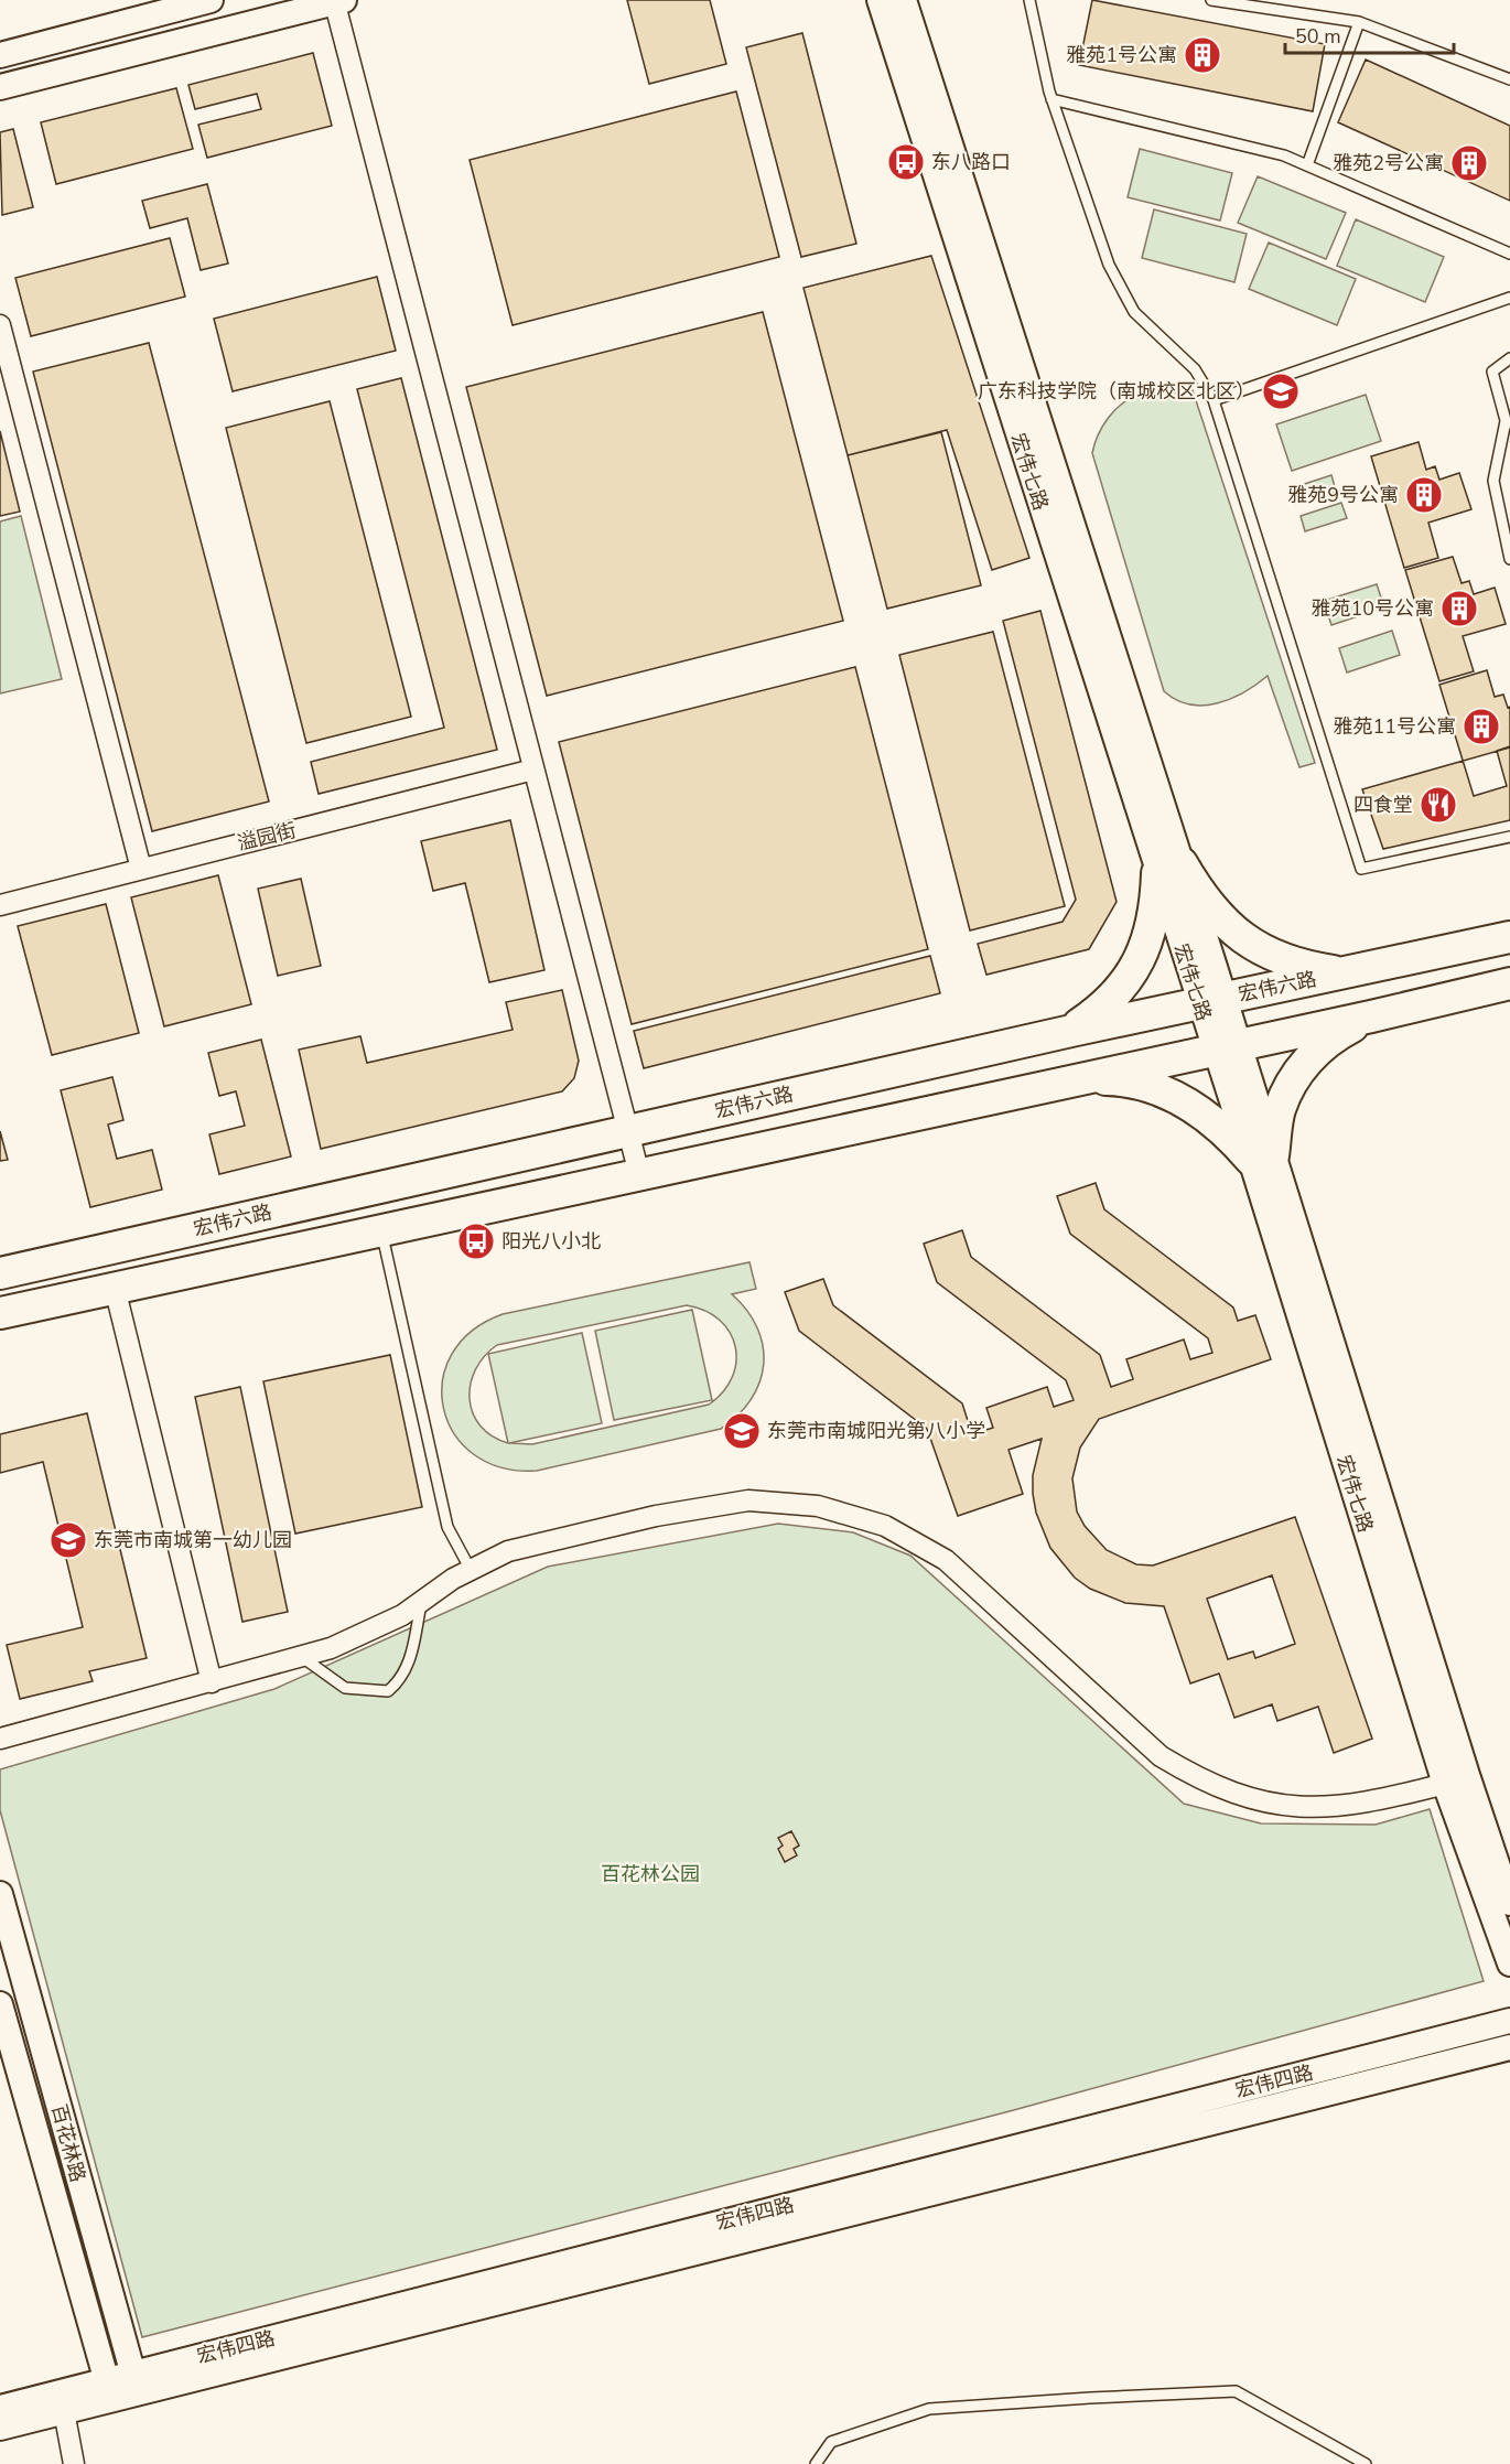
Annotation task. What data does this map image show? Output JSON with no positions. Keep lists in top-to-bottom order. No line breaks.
{"streets":{"main road":["宏伟六路"],"street":["宏伟七路","溢园街","宏伟四路","百花林路"]},"crossings":[["宏伟七路","宏伟六路"],["宏伟四路","百花林路"]],"parks":["百花林公园"],"places":{"building":["雅苑1号公寓","雅苑2号公寓","雅苑9号公寓","雅苑10号公寓","雅苑11号公寓"],"bus stop":["东八路口","阳光八小北"],"school or university":["广东科技学院（南城校区北区）","东莞市南城阳光第八小学","东莞市南城第一幼儿园"],"restaurant":["四食堂"]},"scale_bar":"50 m"}
